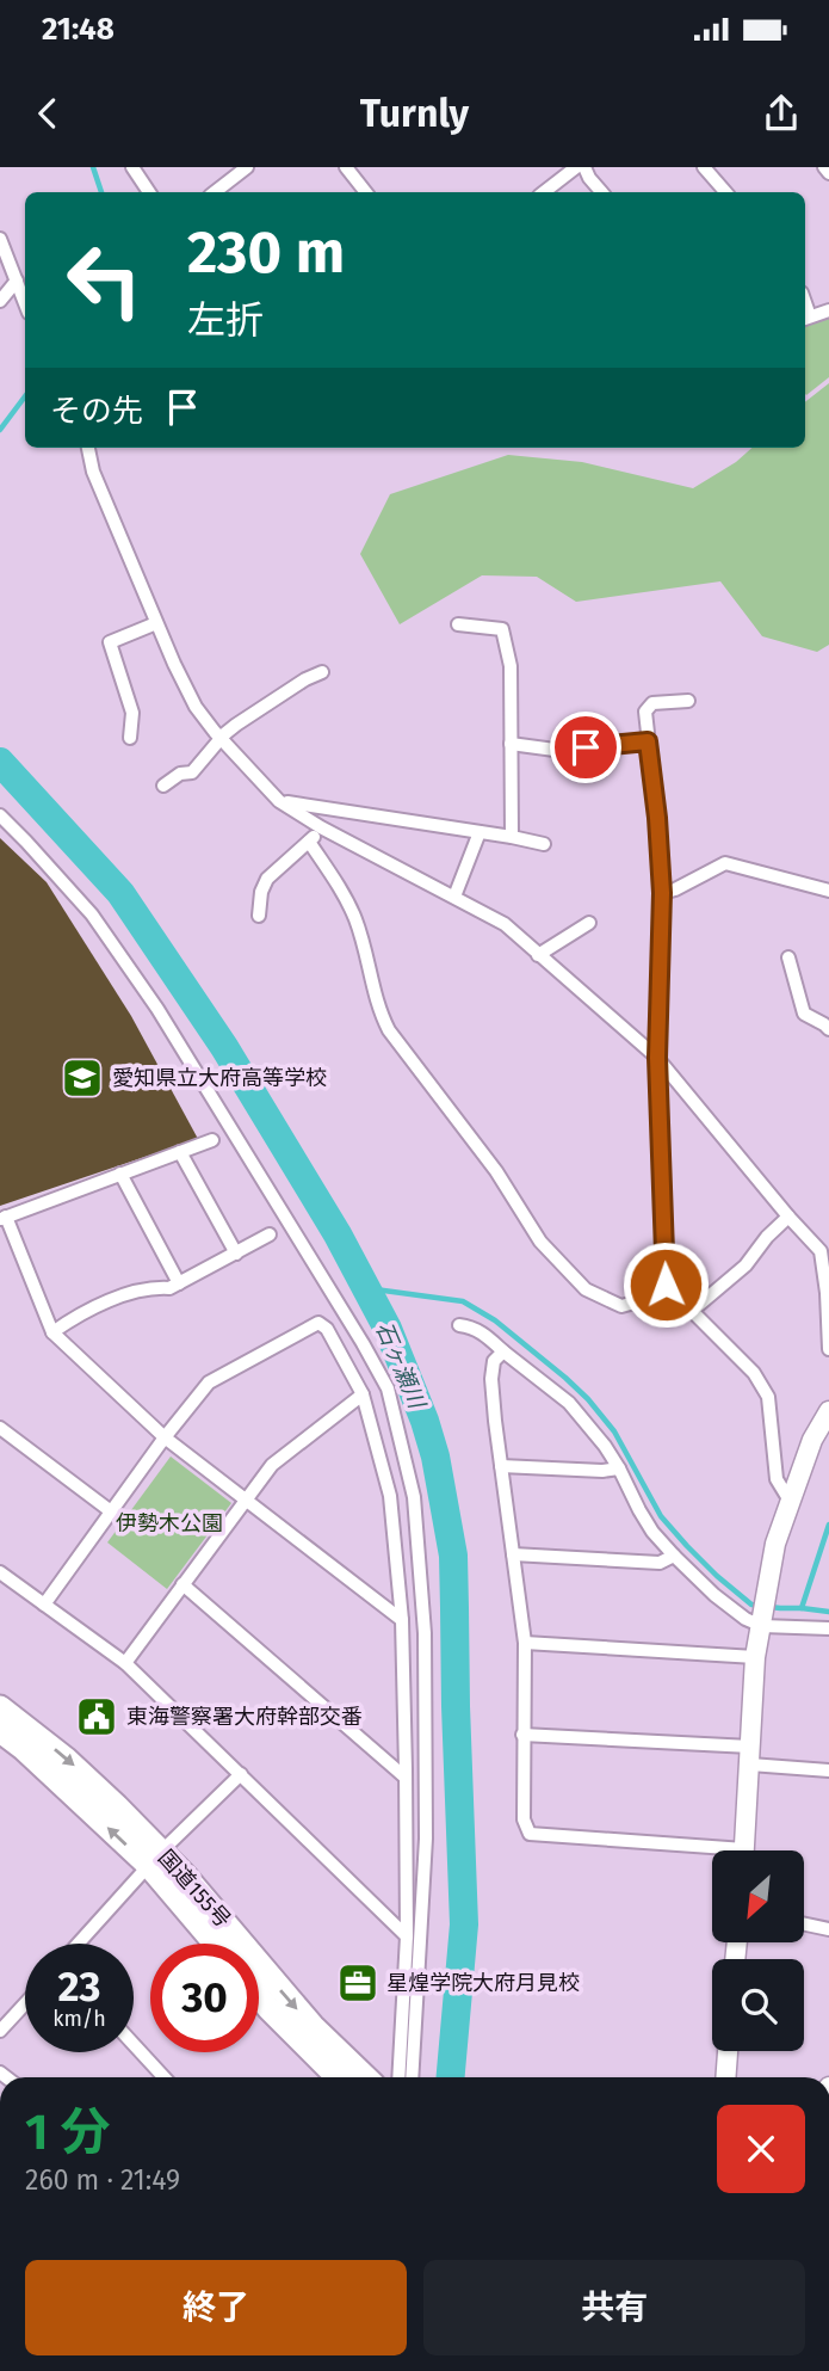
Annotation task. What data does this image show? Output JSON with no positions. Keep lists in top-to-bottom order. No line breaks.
{"streets":{"highway":["国道155号"]},"water":["石ヶ瀬川"],"parks":["伊勢木公園"],"places":{"school or university":["愛知県立大府高等学校"],"public building":["東海警察署大府幹部交番"],"office":["星煌学院大府月見校"]},"north":"bottom left","page":{"status":"21:48","header":"Turnly","turn":["230 m","左折"],"then":"その先","speed":"23 km/h","limit":"30","heading":["1 分","260 m · 21:49"],"buttons":["終了","共有"]}}
